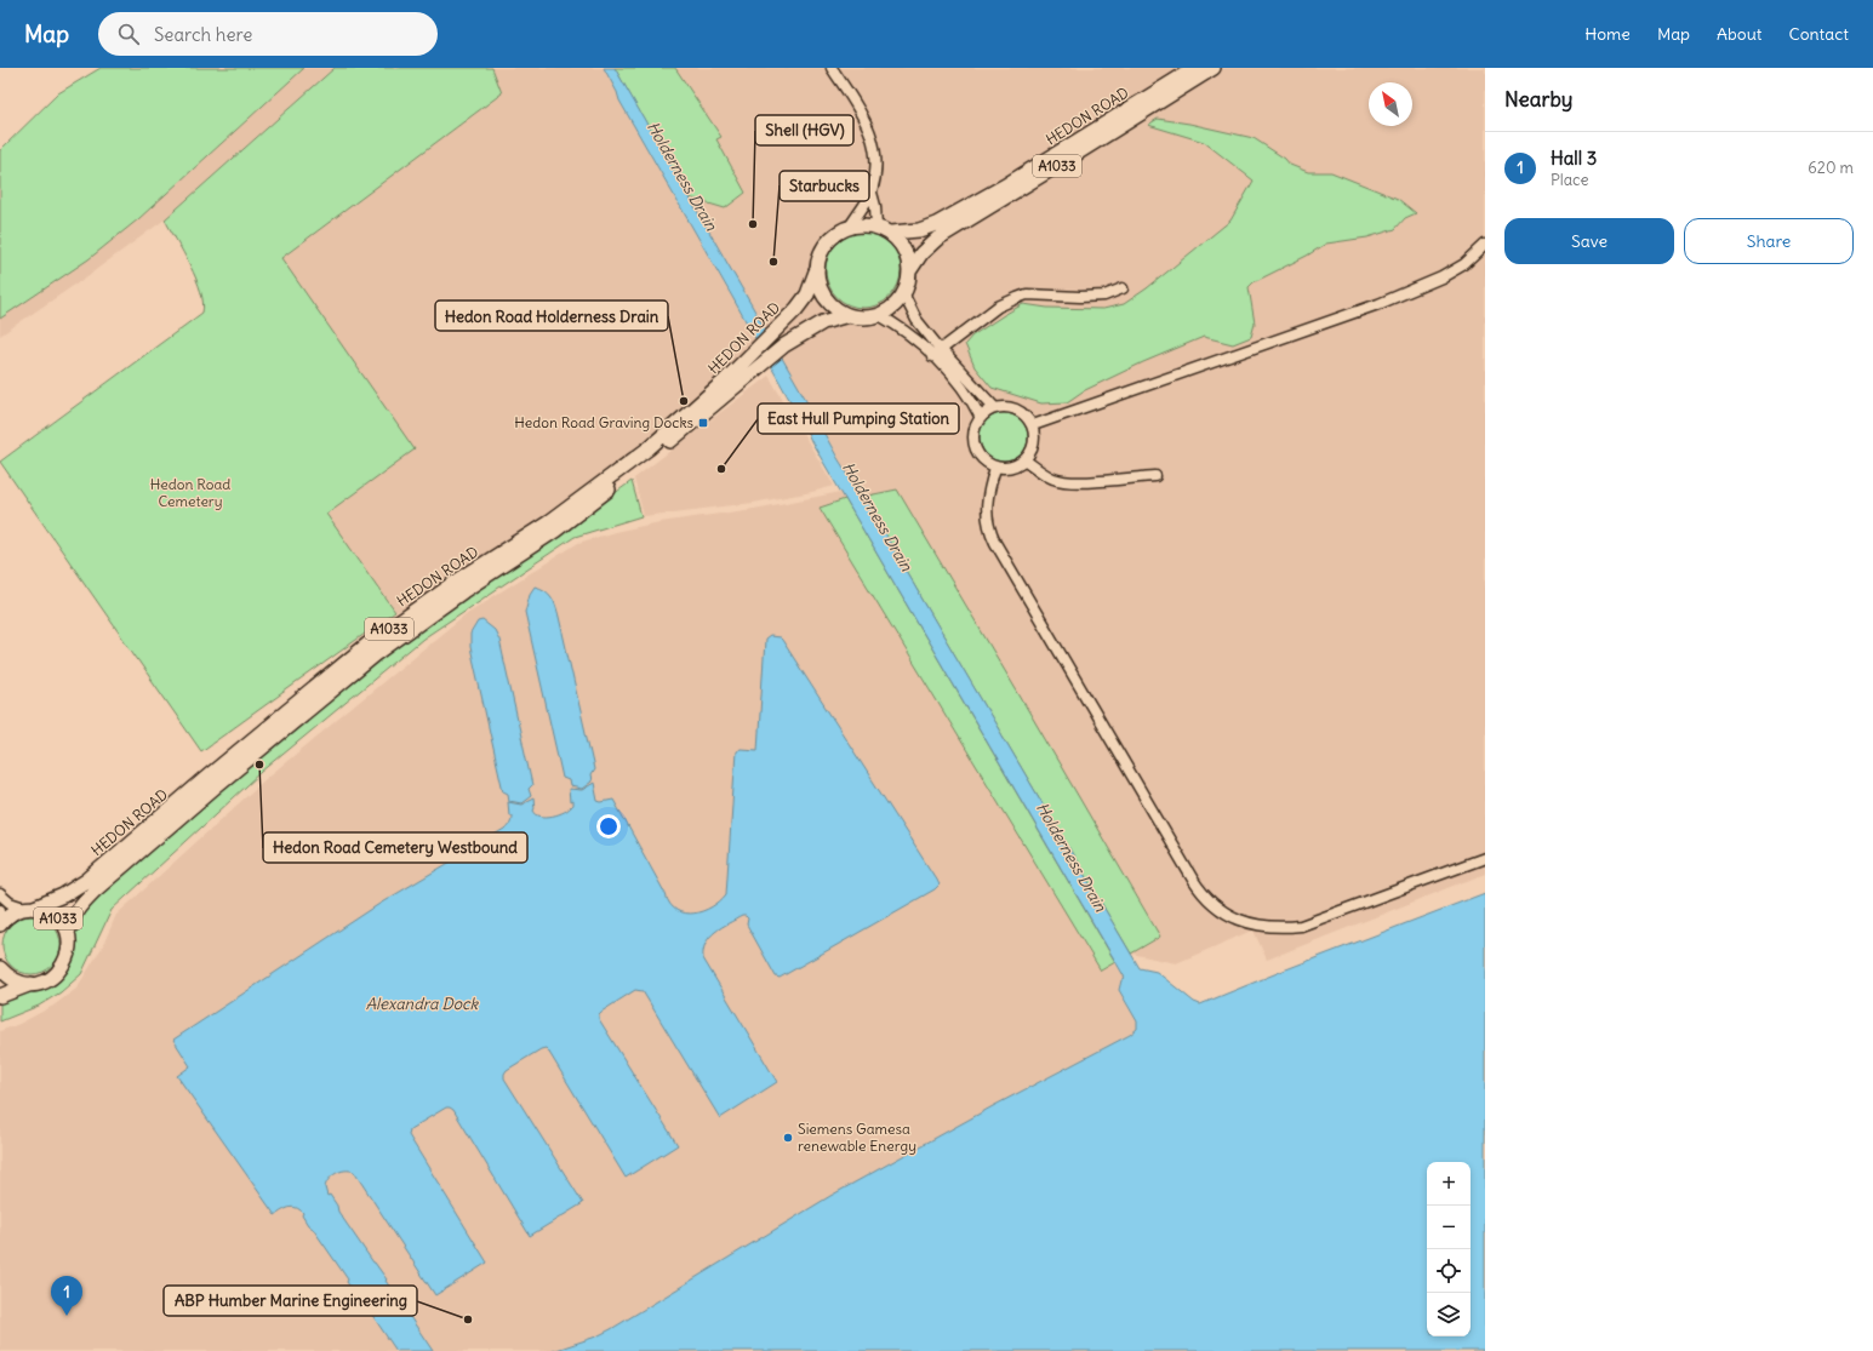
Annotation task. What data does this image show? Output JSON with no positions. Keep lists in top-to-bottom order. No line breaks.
{"streets":{"highway":["HEDON ROAD","A1033"]},"crossings":[["HEDON ROAD","A1033"]],"water":["Holderness Drain","Alexandra Dock"],"parks":["Hedon Road Cemetery"],"places":{"other":["Shell (HGV)","Starbucks","Hedon Road Holderness Drain","East Hull Pumping Station","Hedon Road Cemetery Westbound","Siemens Gamesa renewable Energy","ABP Humber Marine Engineering"],"transit":["Hedon Road Graving Docks"]},"north":"top left","page":{"header":"Map","search":"Search here","nav":["Home","Map","About","Contact"],"heading":"Nearby","list":[{"mark":"1","name":"Hall 3","note":"Place","value":"620 m"}],"buttons":["Save","Share"],"map_buttons":["+","−"],"pins":"1"}}
